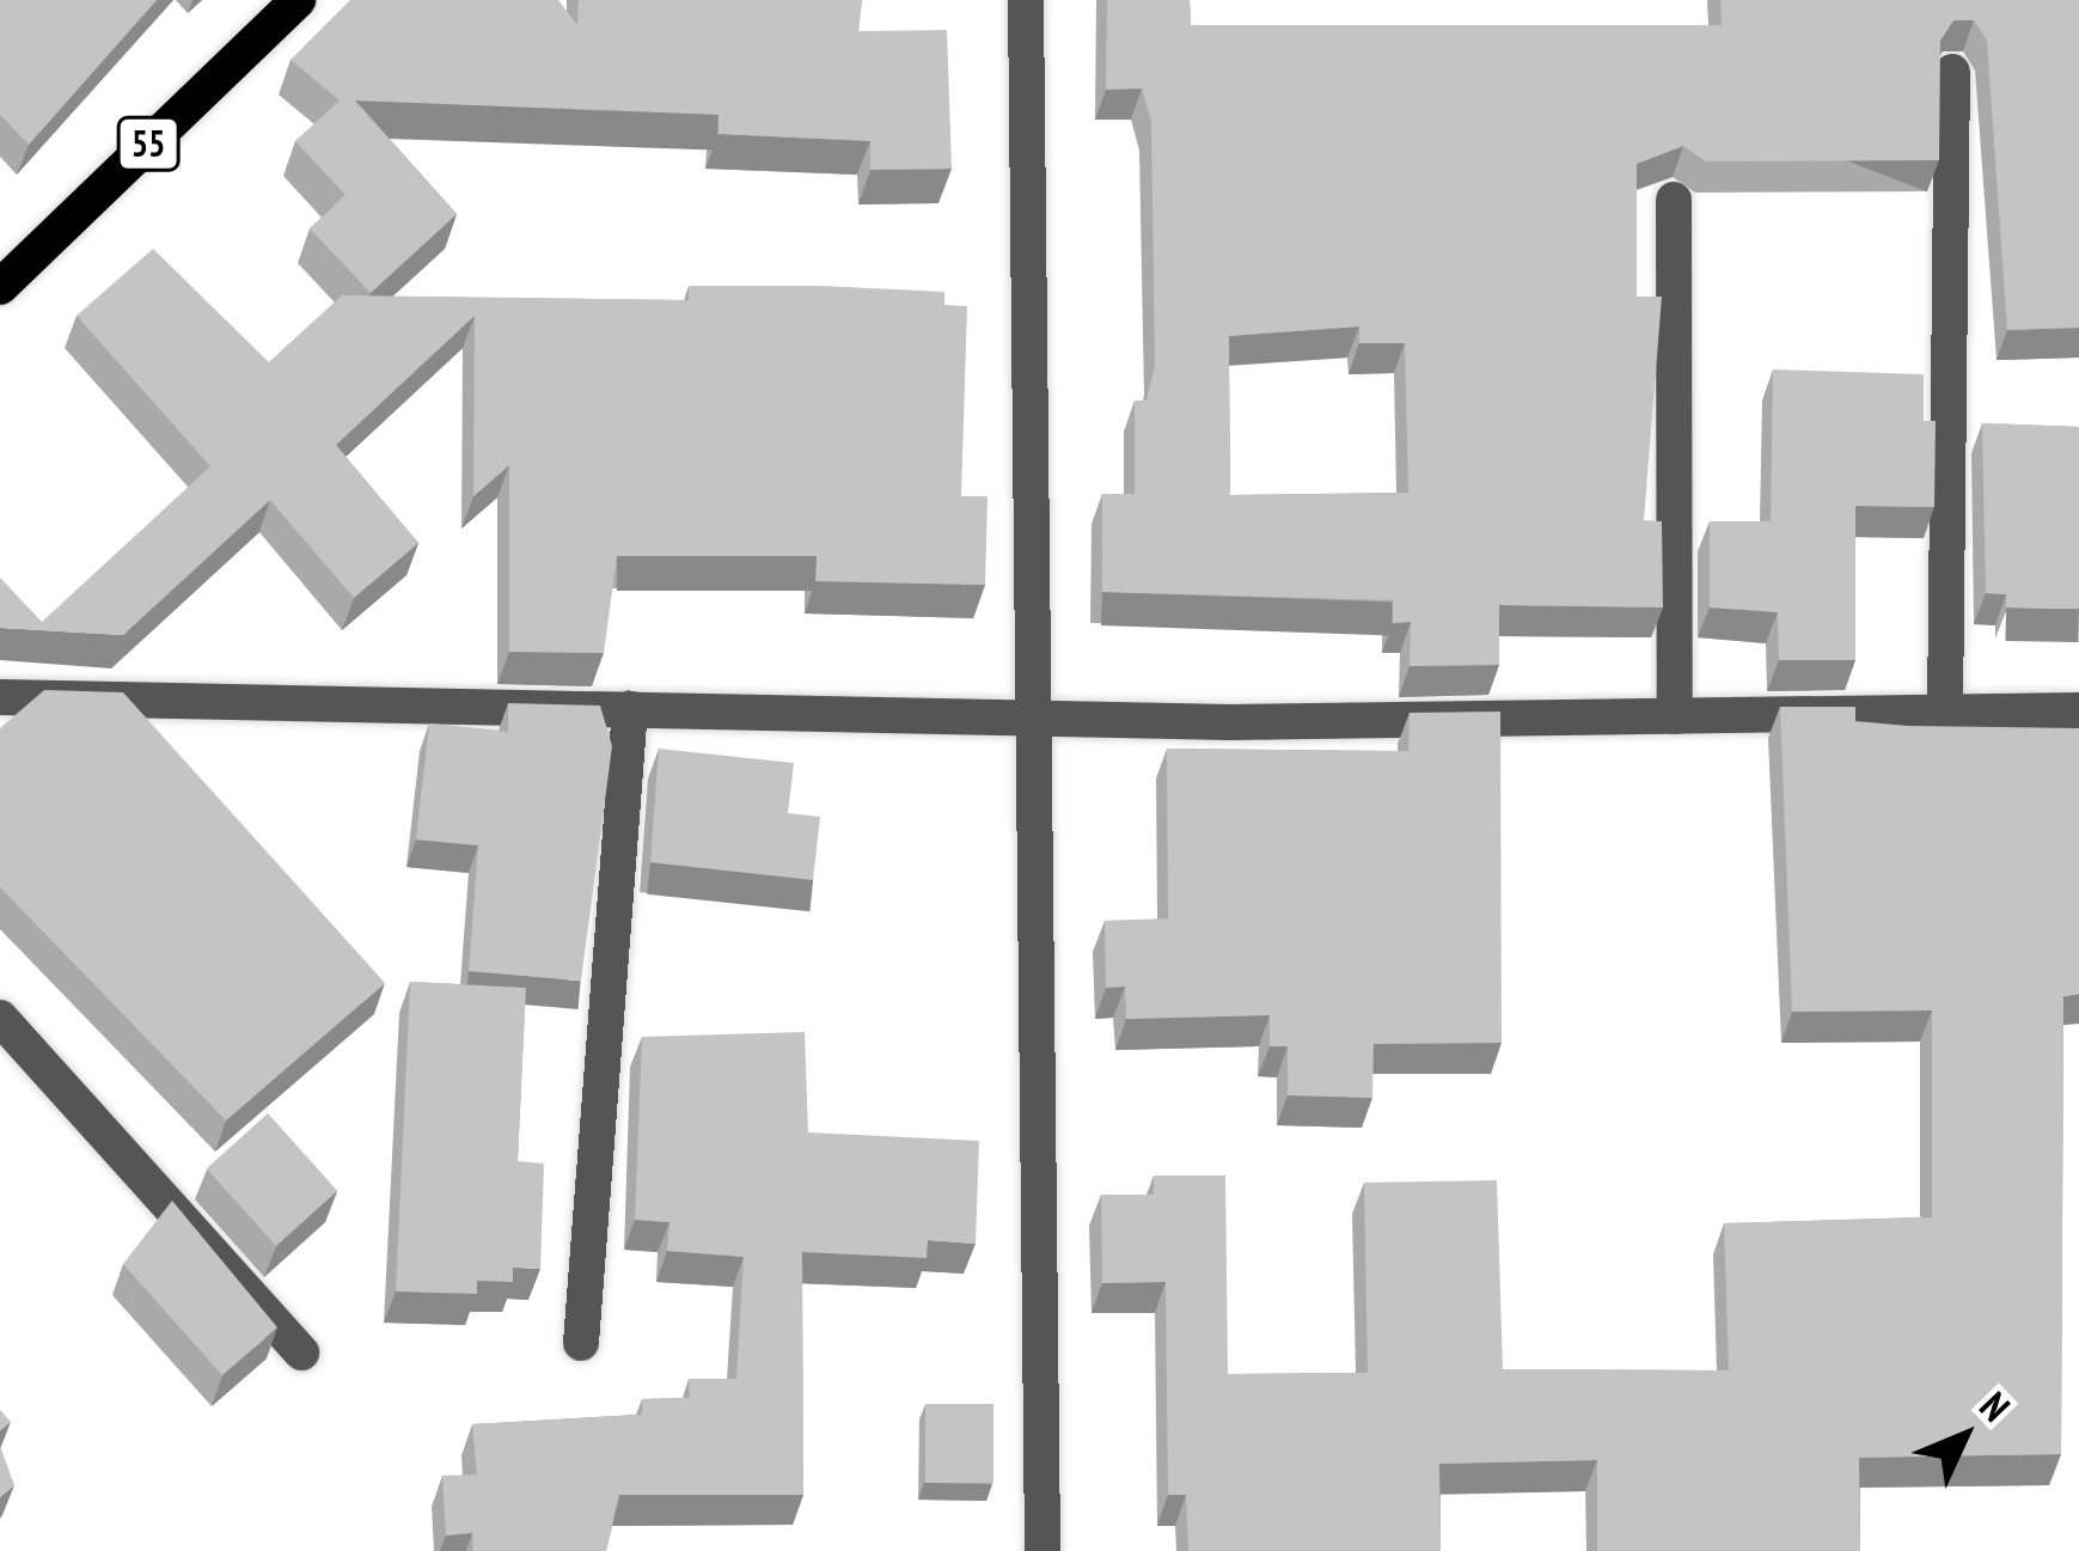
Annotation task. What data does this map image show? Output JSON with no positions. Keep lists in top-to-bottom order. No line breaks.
{"streets":{"main road":["55"]},"north":"top right"}
